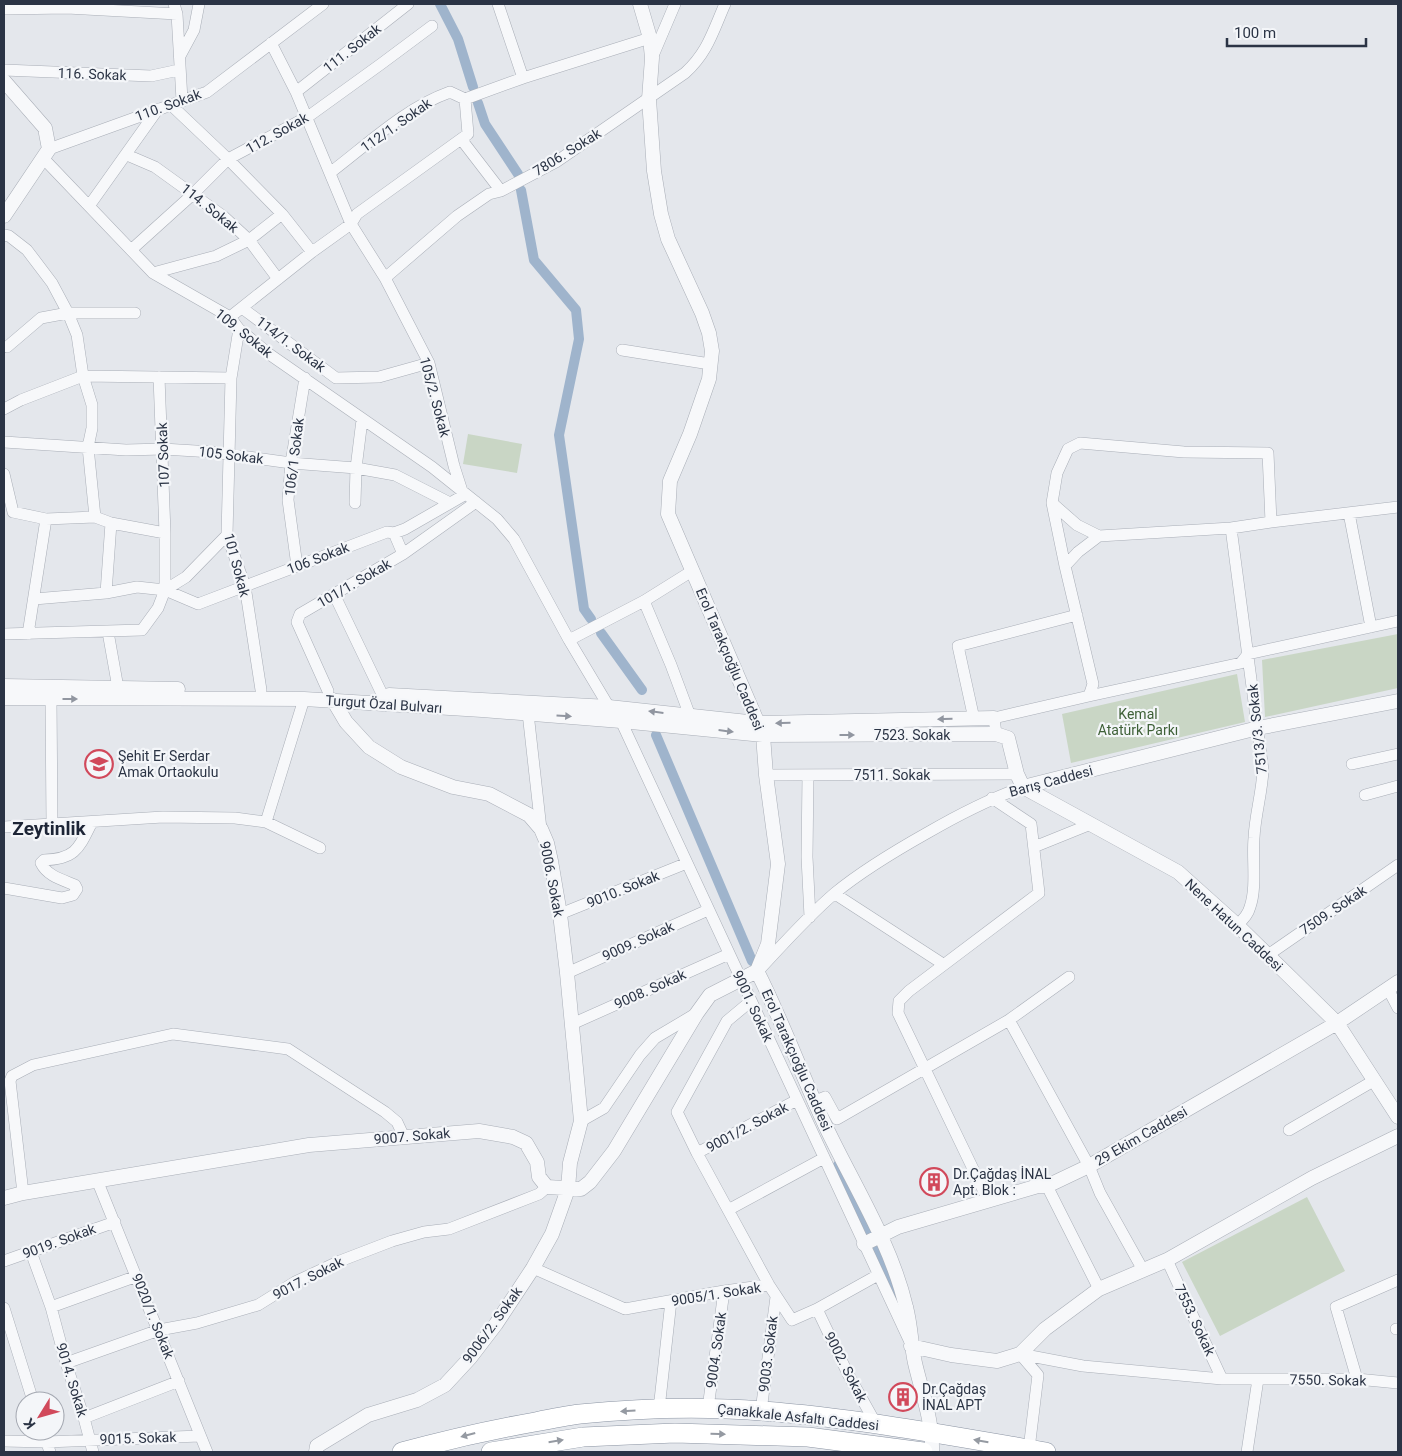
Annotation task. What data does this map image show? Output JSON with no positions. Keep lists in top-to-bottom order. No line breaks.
{"streets":{"highway":["Çanakkale Asfaltı Caddesi"],"street":["111. Sokak","116. Sokak","110. Sokak","112/1. Sokak","112. Sokak","7806. Sokak","114. Sokak","109. Sokak","114/1. Sokak","105/2. Sokak","107 Sokak","105 Sokak","106/1 Sokak","106 Sokak","101 Sokak","101/1. Sokak","Erol Tarakçıoğlu Caddesi","Turgut Özal Bulvarı","7513/3. Sokak","7523. Sokak","7511. Sokak","Barış Caddesi","9006. Sokak","9010. Sokak","7509. Sokak","Nene Hatun Caddesi","9009. Sokak","9008. Sokak","9001. Sokak","9001/2. Sokak","9007. Sokak","29 Ekim Caddesi","9019. Sokak","9017. Sokak","9005/1. Sokak","9020/1. Sokak","7553. Sokak","9006/2. Sokak","9004. Sokak","9003. Sokak","9002. Sokak","9014. Sokak","7550. Sokak","9015. Sokak"]},"crossings":[["111. Sokak","105/2. Sokak"],["110. Sokak","109. Sokak"],["110. Sokak","105/2. Sokak"],["112/1. Sokak","105/2. Sokak"],["112. Sokak","114. Sokak"],["112. Sokak","109. Sokak"],["112. Sokak","105/2. Sokak"],["7806. Sokak","105/2. Sokak"],["7806. Sokak","Erol Tarakçıoğlu Caddesi"],["109. Sokak","105/2. Sokak"],["109. Sokak","106/1 Sokak"],["109. Sokak","106 Sokak"],["109. Sokak","101 Sokak"],["114/1. Sokak","105/2. Sokak"],["105/2. Sokak","106 Sokak"],["107 Sokak","105 Sokak"],["107 Sokak","106 Sokak"],["105 Sokak","106/1 Sokak"],["105 Sokak","106 Sokak"],["105 Sokak","101 Sokak"],["106/1 Sokak","106 Sokak"],["106 Sokak","101 Sokak"],["101 Sokak","Turgut Özal Bulvarı"],["101/1. Sokak","Turgut Özal Bulvarı"],["101/1. Sokak","9006. Sokak"],["Erol Tarakçıoğlu Caddesi","Turgut Özal Bulvarı"],["Erol Tarakçıoğlu Caddesi","7523. Sokak"],["Erol Tarakçıoğlu Caddesi","7511. Sokak"],["Erol Tarakçıoğlu Caddesi","Barış Caddesi"],["Erol Tarakçıoğlu Caddesi","9001. Sokak"],["Erol Tarakçıoğlu Caddesi","29 Ekim Caddesi"],["Erol Tarakçıoğlu Caddesi","Çanakkale Asfaltı Caddesi"],["Turgut Özal Bulvarı","7523. Sokak"],["Turgut Özal Bulvarı","9006. Sokak"],["Turgut Özal Bulvarı","9001. Sokak"],["7513/3. Sokak","Barış Caddesi"],["7513/3. Sokak","Nene Hatun Caddesi"],["7511. Sokak","Barış Caddesi"],["7511. Sokak","Nene Hatun Caddesi"],["Barış Caddesi","Nene Hatun Caddesi"],["9006. Sokak","9010. Sokak"],["9006. Sokak","9009. Sokak"],["9006. Sokak","9008. Sokak"],["9006. Sokak","9006/2. Sokak"],["9010. Sokak","9001. Sokak"],["7509. Sokak","Nene Hatun Caddesi"],["Nene Hatun Caddesi","29 Ekim Caddesi"],["9009. Sokak","9001. Sokak"],["9008. Sokak","9001. Sokak"],["9001. Sokak","9001/2. Sokak"],["9001. Sokak","29 Ekim Caddesi"],["9001. Sokak","9005/1. Sokak"],["9007. Sokak","9017. Sokak"],["9007. Sokak","9020/1. Sokak"],["9019. Sokak","9020/1. Sokak"],["9019. Sokak","9014. Sokak"],["9017. Sokak","9020/1. Sokak"],["9017. Sokak","9014. Sokak"],["9005/1. Sokak","9006/2. Sokak"],["9005/1. Sokak","9004. Sokak"],["9005/1. Sokak","9003. Sokak"],["9005/1. Sokak","9002. Sokak"],["9020/1. Sokak","9015. Sokak"],["7553. Sokak","7550. Sokak"],["9004. Sokak","Çanakkale Asfaltı Caddesi"],["9003. Sokak","Çanakkale Asfaltı Caddesi"],["9002. Sokak","Çanakkale Asfaltı Caddesi"],["9014. Sokak","9015. Sokak"]],"districts":["Zeytinlik"],"parks":["Kemal Atatürk Parkı"],"places":{"school or university":["Şehit Er Serdar Amak Ortaokulu"],"building":["Dr.Çağdaş İNAL Apt. Blok :","Dr.Çağdaş İNAL APT"]},"scale_bar":"100 m","north":"bottom left"}
